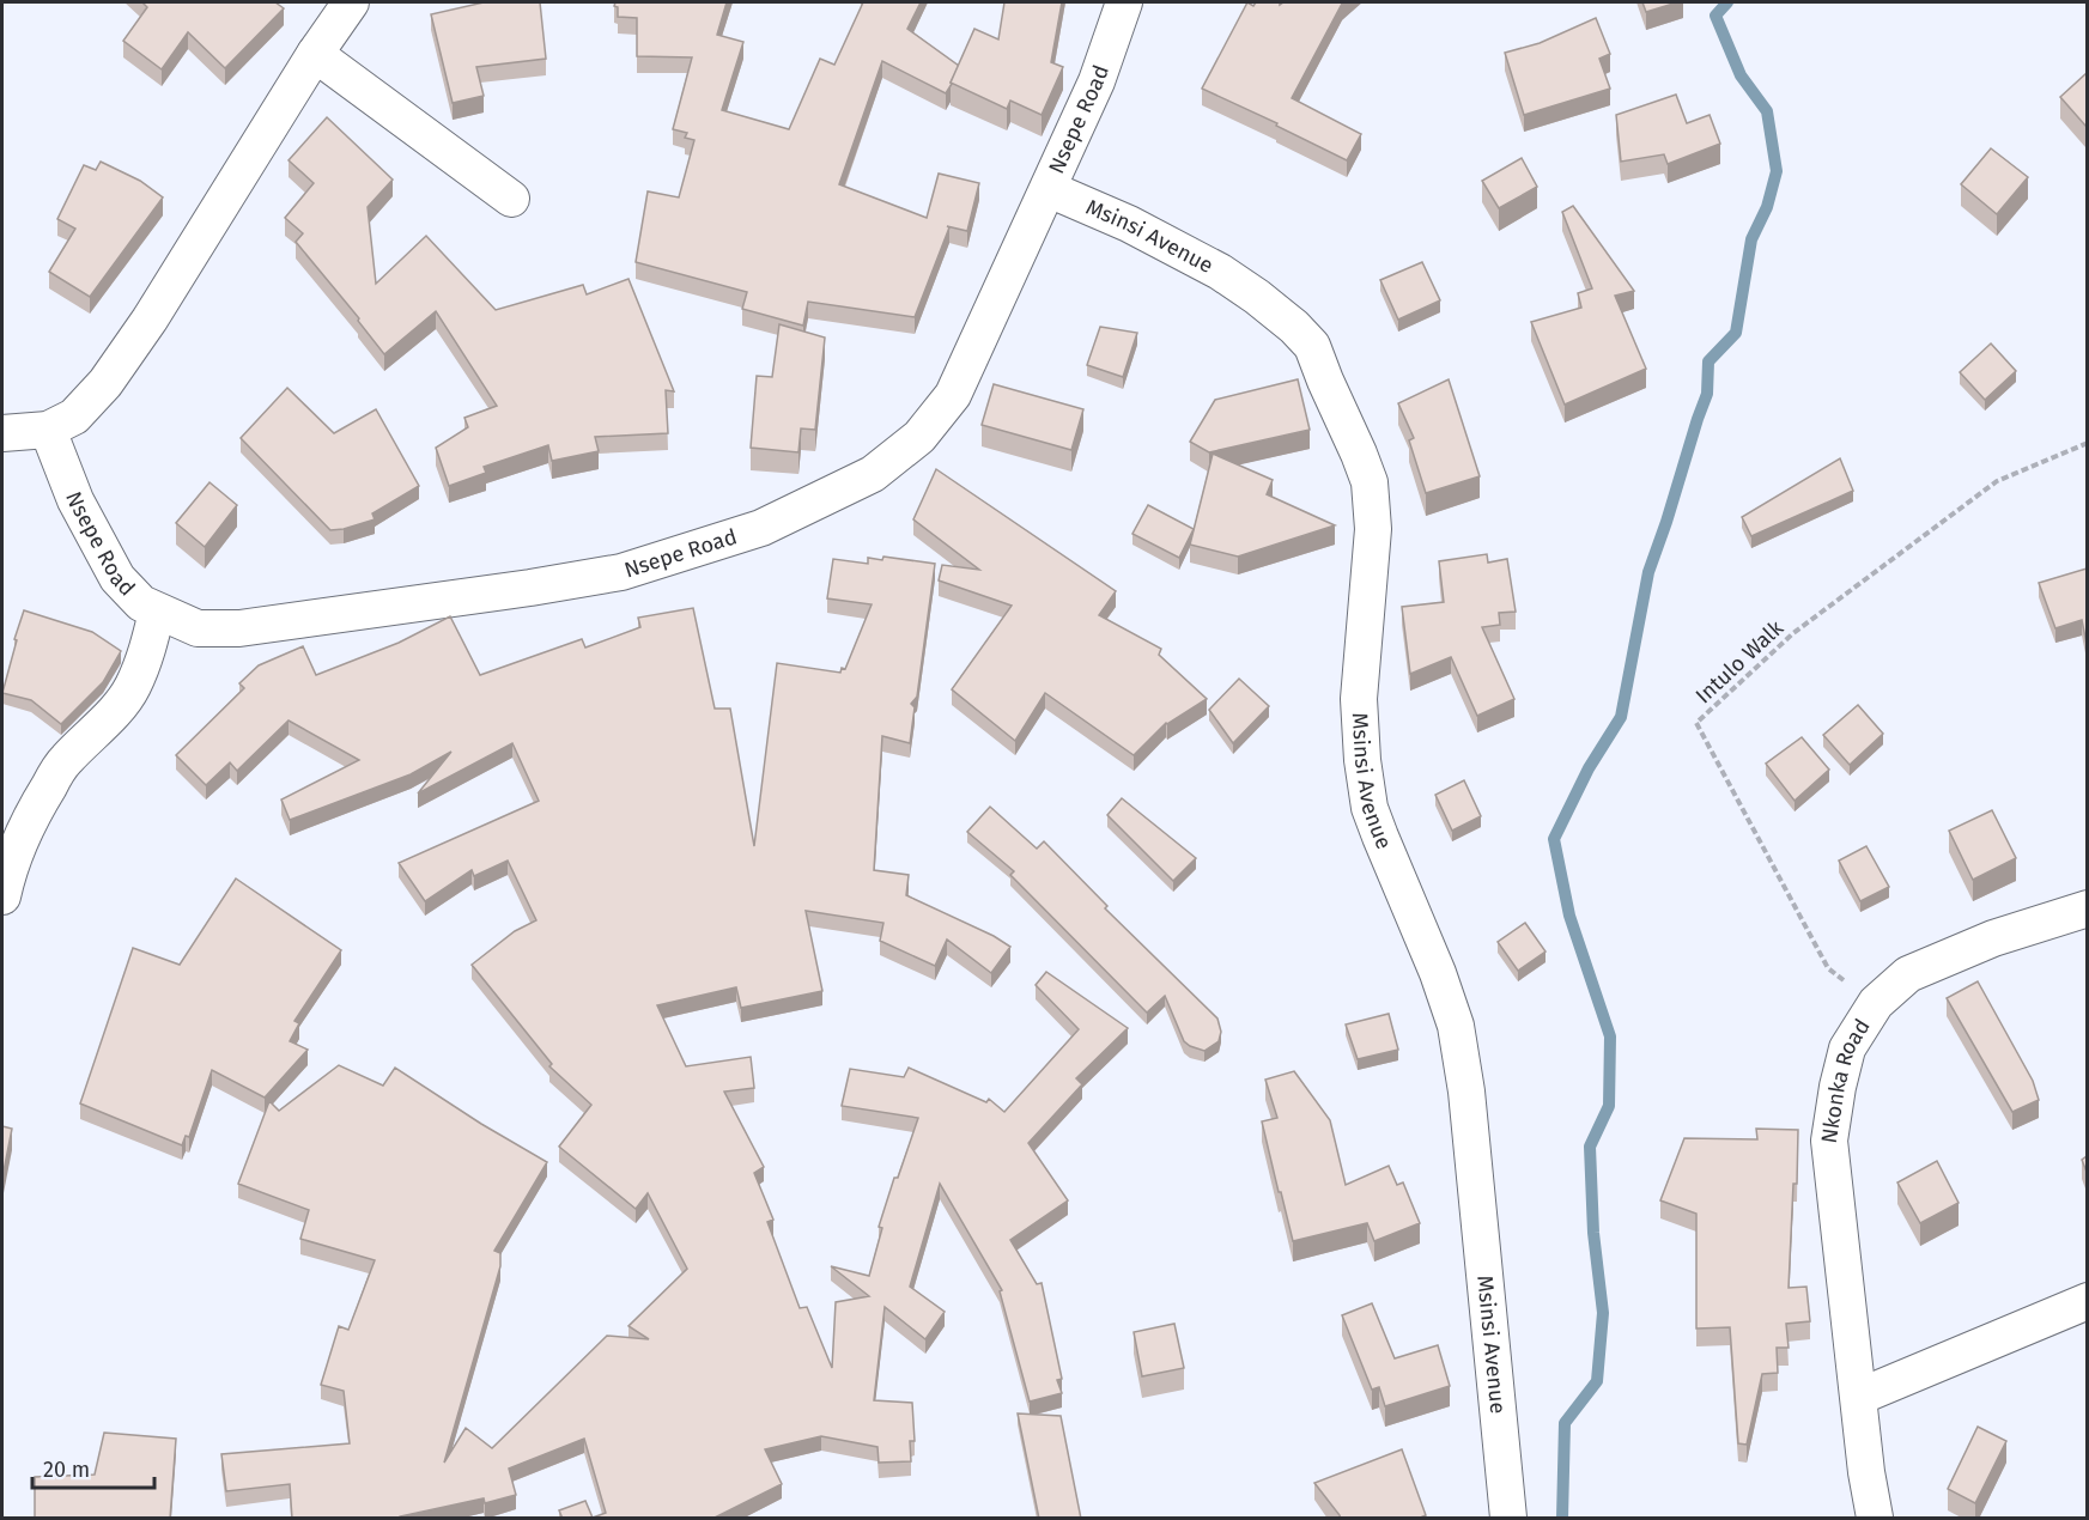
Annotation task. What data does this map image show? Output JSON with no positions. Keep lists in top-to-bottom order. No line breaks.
{"streets":{"street":["Nsepe Road","Msinsi Avenue","Nkonka Road"],"path":["Intulo Walk"]},"crossings":[["Nsepe Road","Msinsi Avenue"],["Intulo Walk","Nkonka Road"]],"scale_bar":"20 m"}
